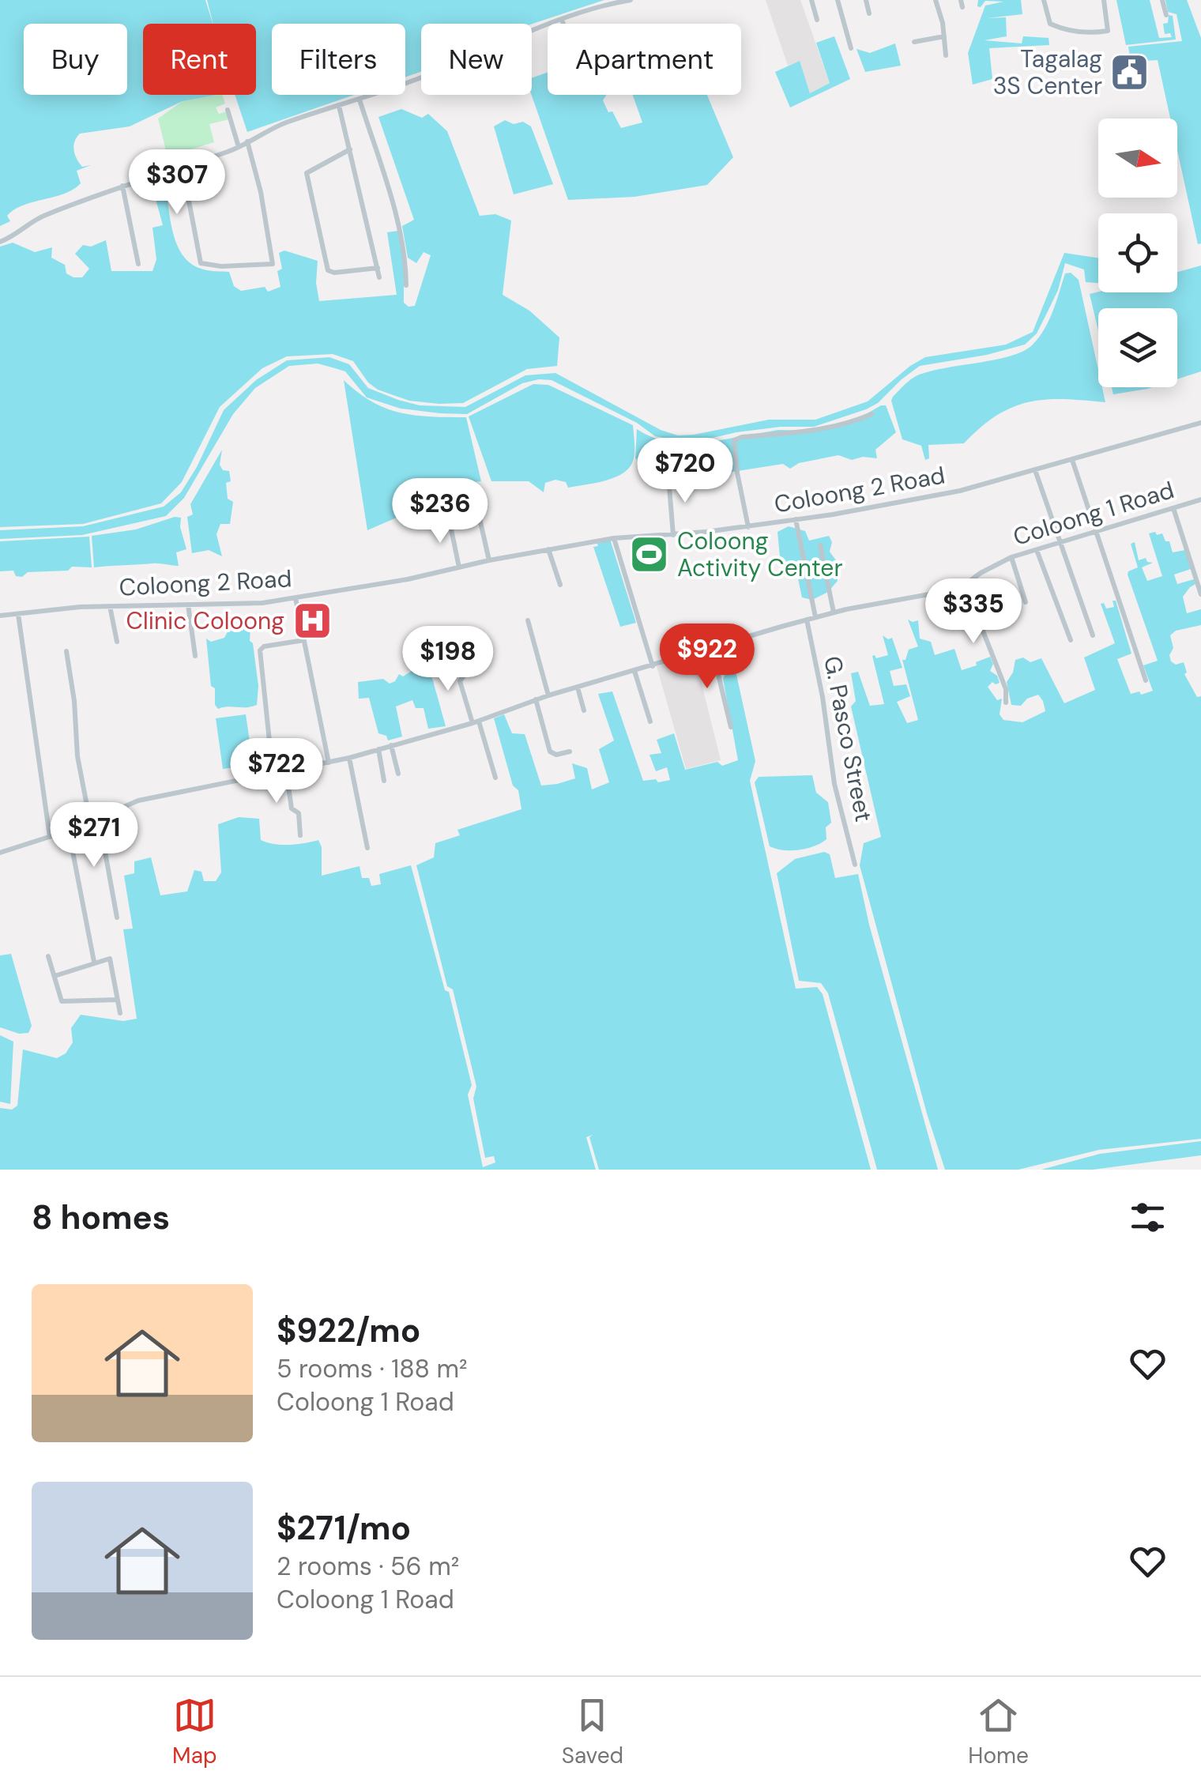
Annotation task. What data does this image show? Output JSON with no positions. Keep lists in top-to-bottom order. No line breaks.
{"streets":{"street":["Coloong 2 Road","Coloong 1 Road","G. Pasco Street"]},"crossings":[["Coloong 1 Road","G. Pasco Street"]],"places":{"public building":["Tagalag 3S Center"],"sports":["Coloong Activity Center"],"hospital":["Clinic Coloong"]},"north":"right","page":{"chip":["Buy","Rent","Filters","New","Apartment"],"price":["$307","$720","$236","$335","$922","$198","$722","$271"],"heading":"8 homes","list":[{"name":"$922/mo","note":"5 rooms · 188 m² · Coloong 1 Road"},{"name":"$271/mo","note":"2 rooms · 56 m² · Coloong 1 Road"}],"tabs":["Map","Saved","Home"]}}
